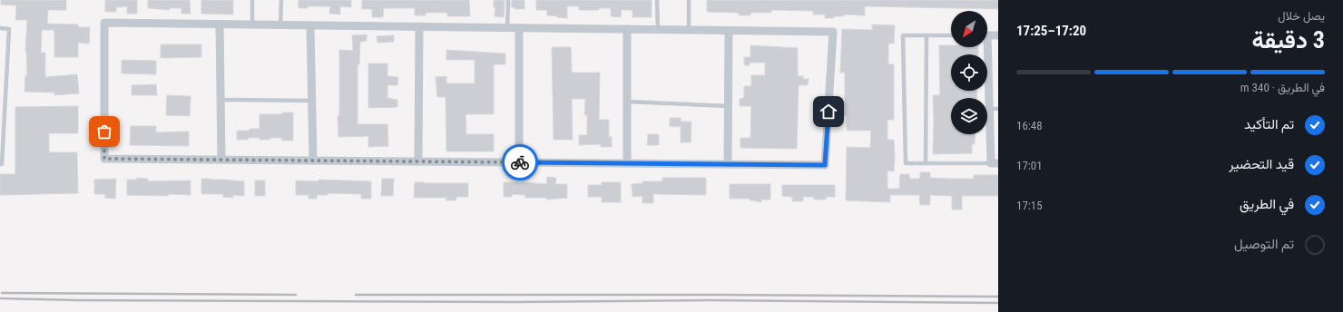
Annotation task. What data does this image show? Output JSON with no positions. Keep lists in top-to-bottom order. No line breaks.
{"north":"bottom left","page":{"heading":["3 دقيقة","يصل خلال","17:20–17:25"],"bar":"في الطريق · 340 m","list":[["تم التأكيد","16:48"],["قيد التحضير","17:01"],["في الطريق","17:15"],"تم التوصيل"]}}
